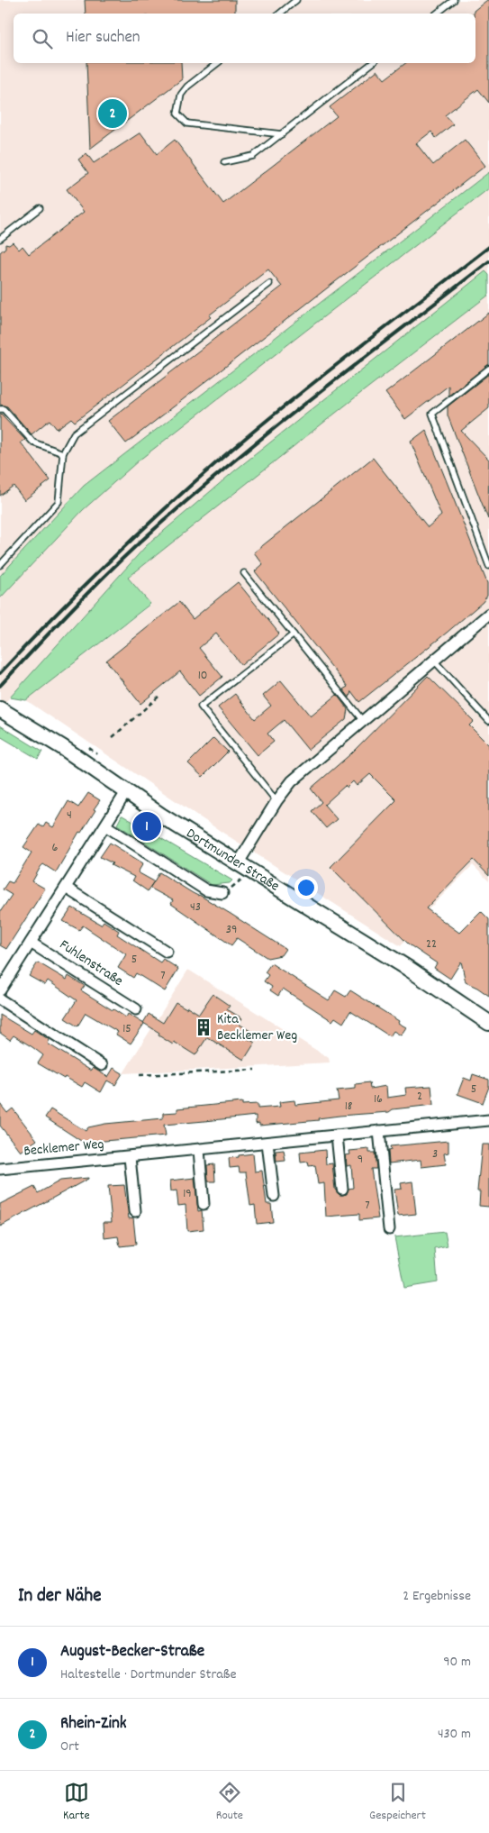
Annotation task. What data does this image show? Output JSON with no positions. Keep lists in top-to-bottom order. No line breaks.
{"streets":{"main road":["Dortmunder Straße"],"street":["Fuhlenstraße","Becklemer Weg"]},"places":{"building":["Kita Becklemer Weg"]},"house_numbers":["10","4","6","43","39","22","5","7","15","5","2","16","18","3","9","19","7"],"page":{"search":"Hier suchen","pins":["2","1"],"heading":["In der Nähe","2 Ergebnisse"],"list":[{"mark":"1","name":"August-Becker-Straße","note":"Haltestelle · Dortmunder Straße","value":"90 m"},{"mark":"2","name":"Rhein-Zink","note":"Ort","value":"430 m"}],"nav":["Karte","Route","Gespeichert"]}}
